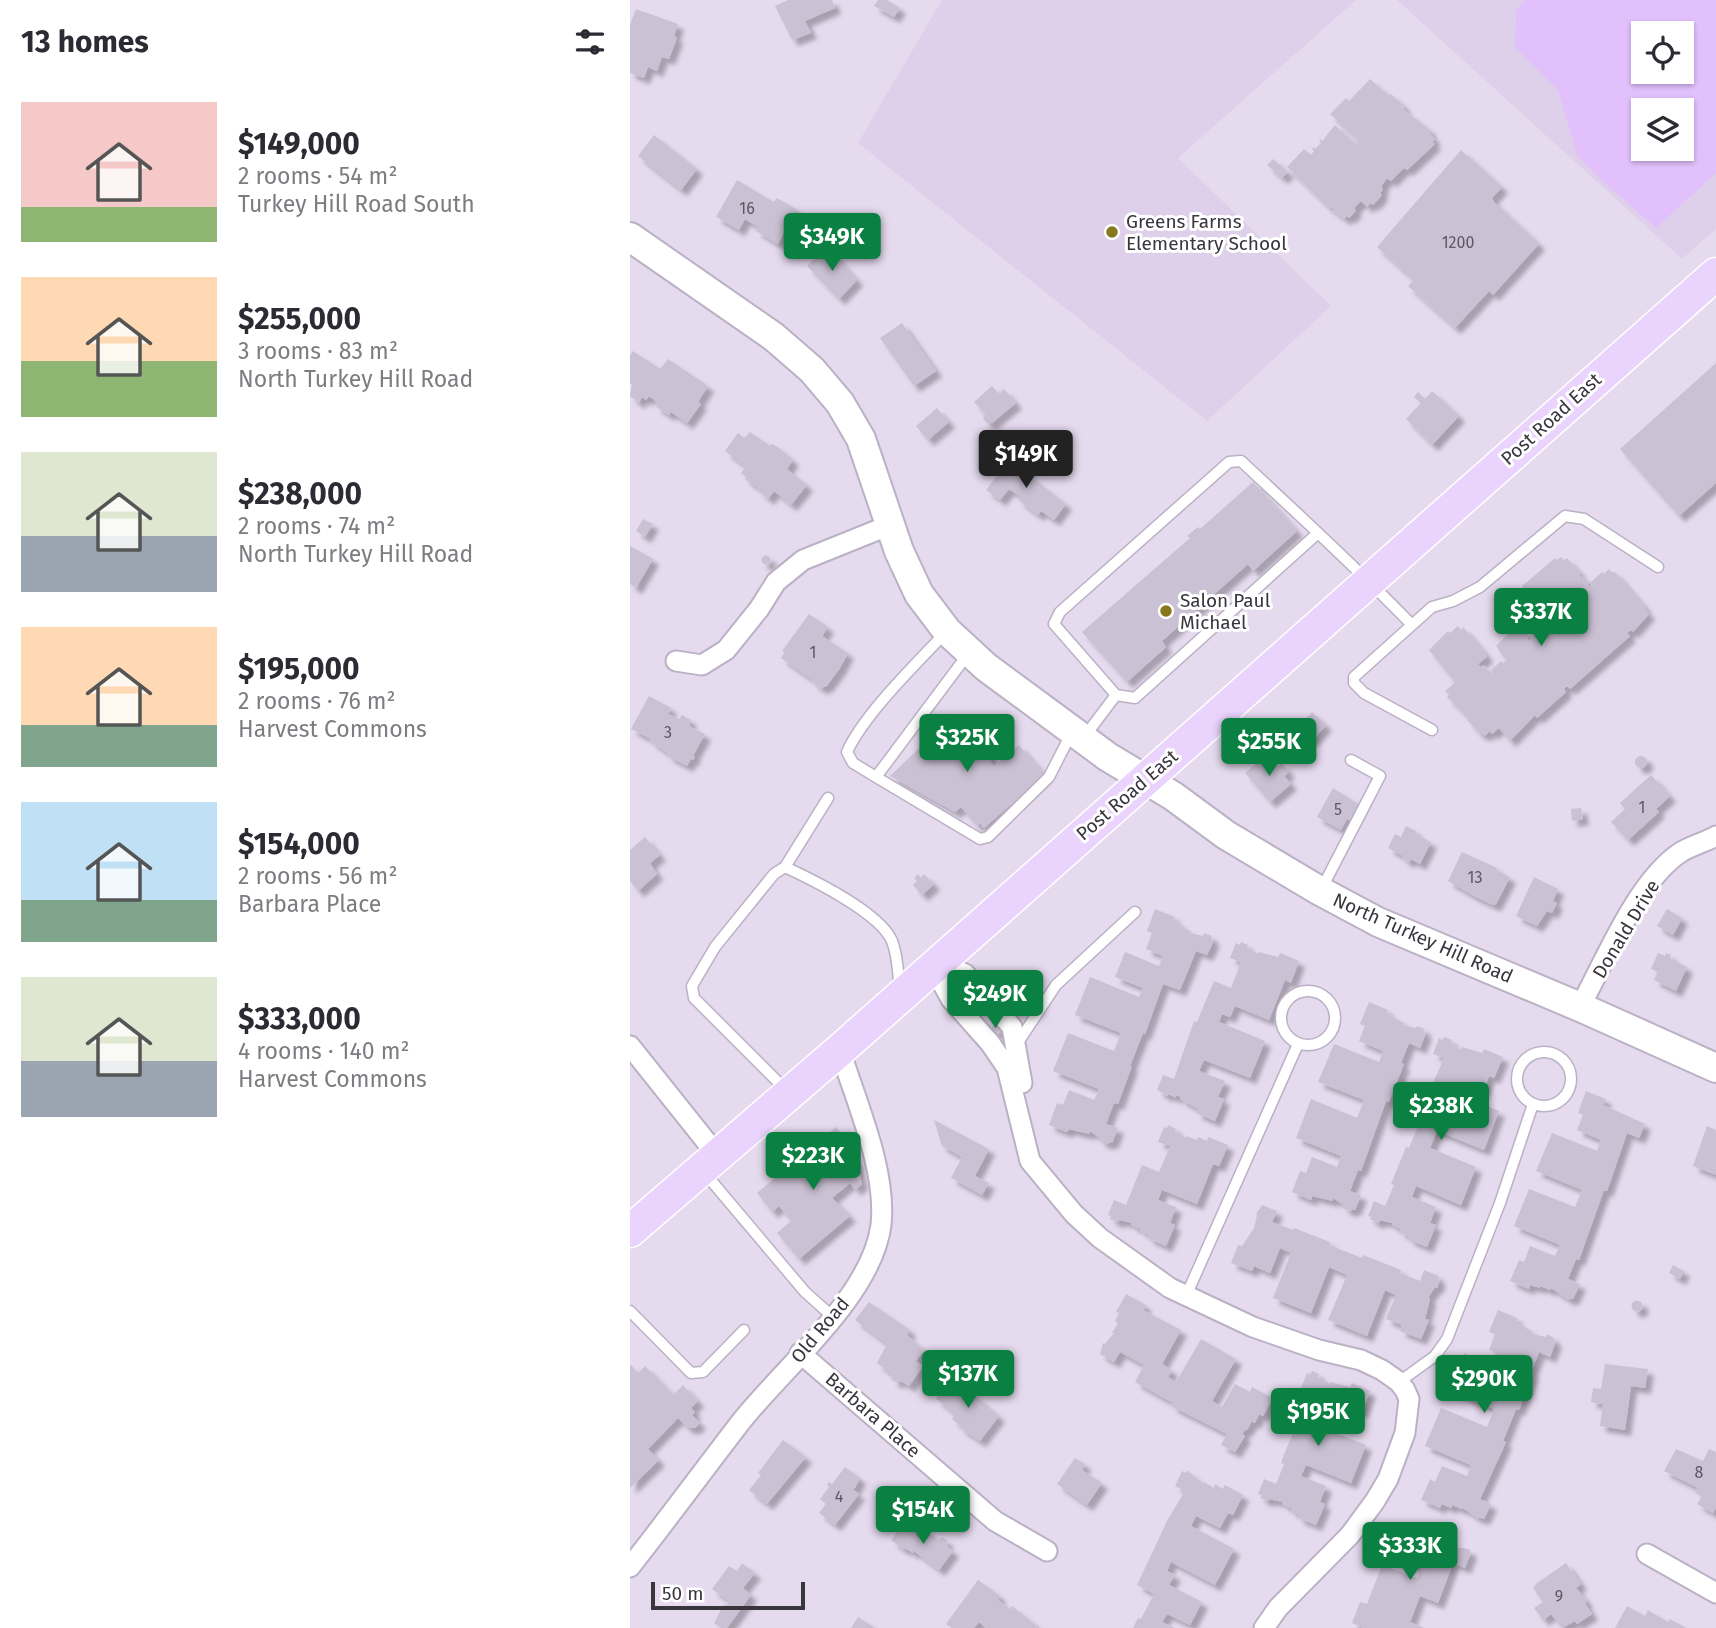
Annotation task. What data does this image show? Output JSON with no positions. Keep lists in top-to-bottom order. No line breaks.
{"streets":{"main road":["Post Road East"],"street":["Donald Drive","North Turkey Hill Road","Old Road","Barbara Place"]},"crossings":[["Post Road East","North Turkey Hill Road"],["Post Road East","Old Road"],["Donald Drive","North Turkey Hill Road"],["Old Road","Barbara Place"]],"places":["Greens Farms Elementary School","Salon Paul Michael"],"house_numbers":["16","1200","1","3","1","5","13","8","4","9"],"scale_bar":"50 m","page":{"heading":"13 homes","list":[{"name":"$149,000","note":"2 rooms · 54 m² · Turkey Hill Road South"},{"name":"$255,000","note":"3 rooms · 83 m² · North Turkey Hill Road"},{"name":"$238,000","note":"2 rooms · 74 m² · North Turkey Hill Road"},{"name":"$195,000","note":"2 rooms · 76 m² · Harvest Commons"},{"name":"$154,000","note":"2 rooms · 56 m² · Barbara Place"},{"name":"$333,000","note":"4 rooms · 140 m² · Harvest Commons"}],"price":["$349K","$149K","$337K","$325K","$255K","$249K","$238K","$223K","$137K","$290K","$195K","$154K","$333K"],"scale":"50 m"}}
